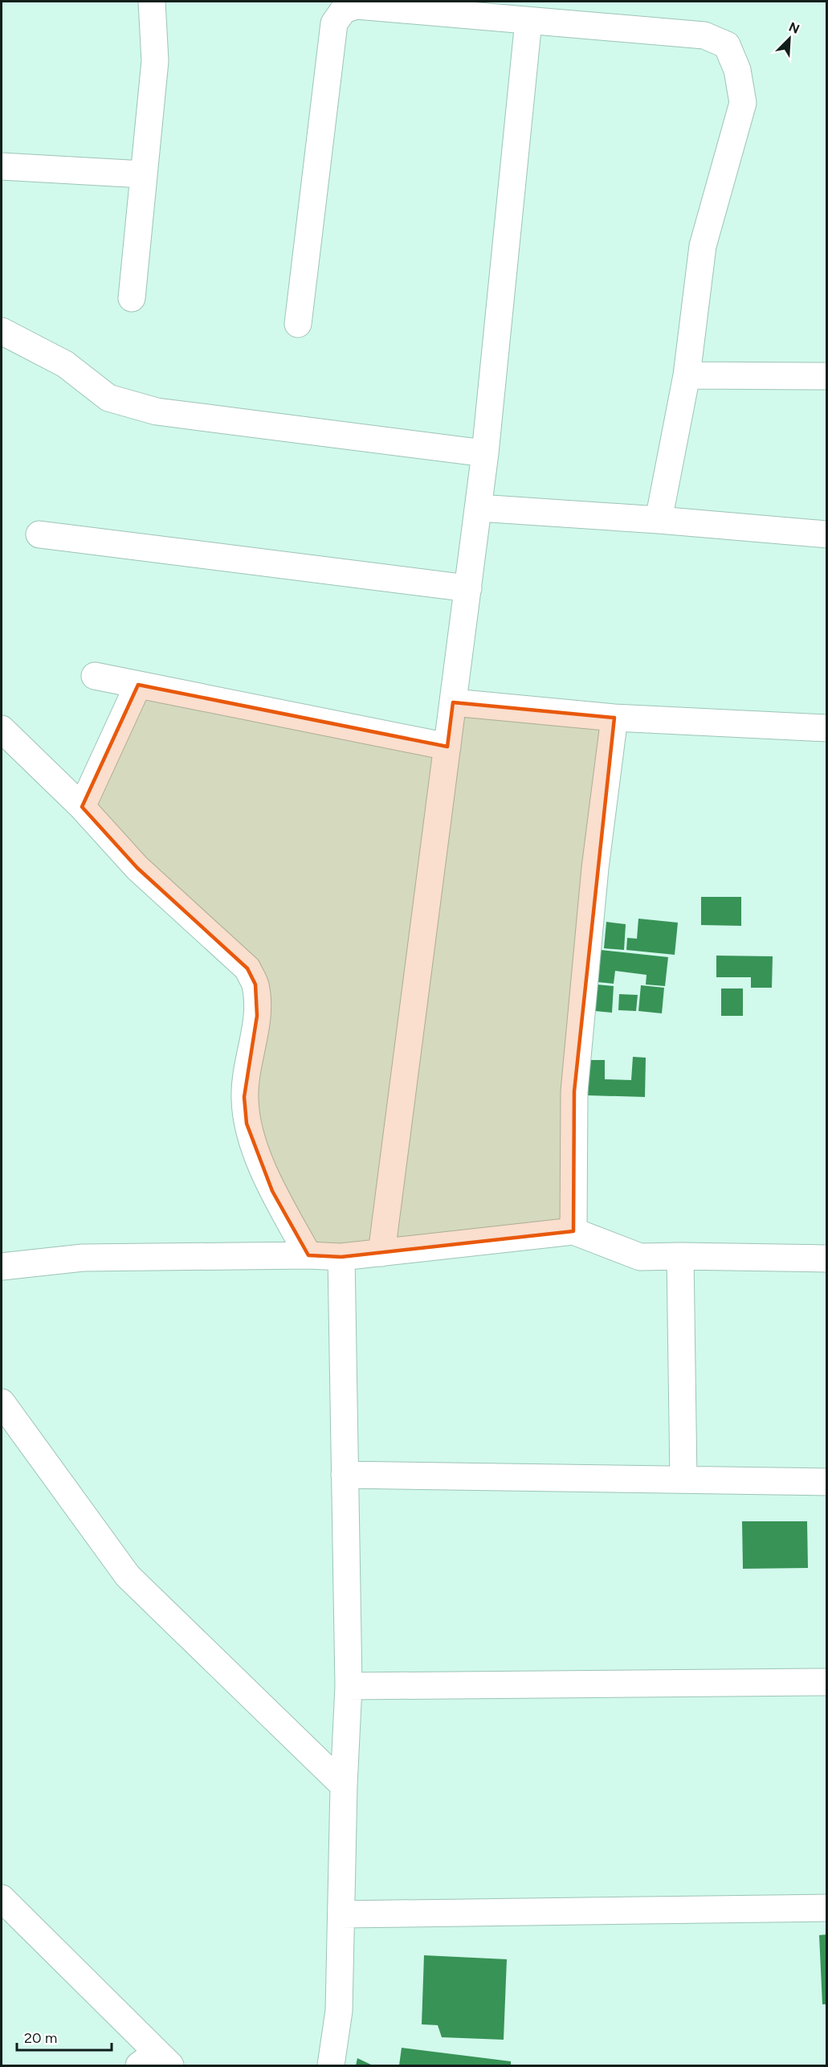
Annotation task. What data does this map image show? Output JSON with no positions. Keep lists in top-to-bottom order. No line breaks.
{"scale_bar":"20 m","north":"top right"}
